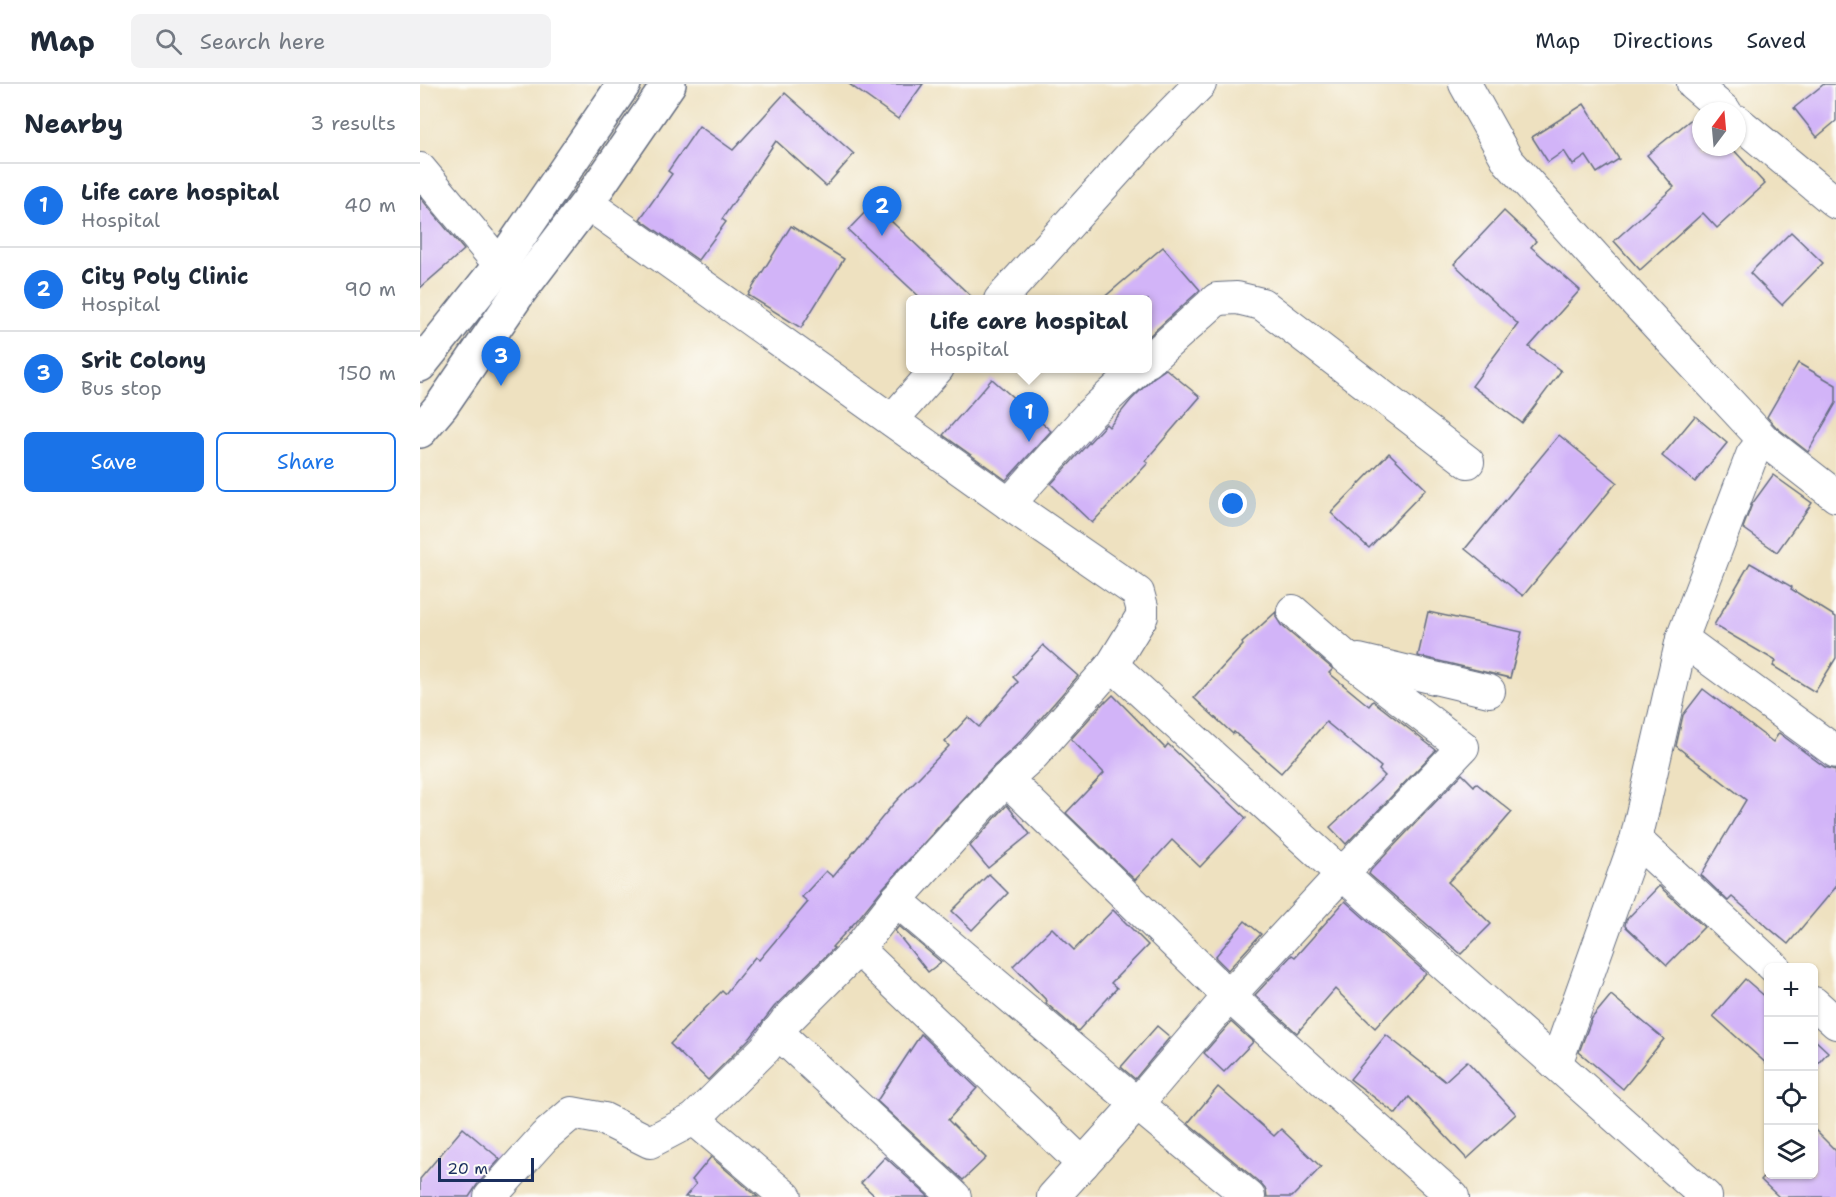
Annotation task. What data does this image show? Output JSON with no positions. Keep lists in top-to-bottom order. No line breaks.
{"scale_bar":"20 m","north":"top","page":{"header":"Map","search":"Search here","nav":["Map","Directions","Saved"],"heading":["Nearby","3 results"],"list":[{"mark":"1","name":"Life care hospital","note":"Hospital","value":"40 m"},{"mark":"2","name":"City Poly Clinic","note":"Hospital","value":"90 m"},{"mark":"3","name":"Srit Colony","note":"Bus stop","value":"150 m"}],"pins":["2","3","1"],"popup":["Life care hospital","Hospital"],"buttons":["Save","Share"],"map_buttons":["+","−"],"scale":"20 m"}}
